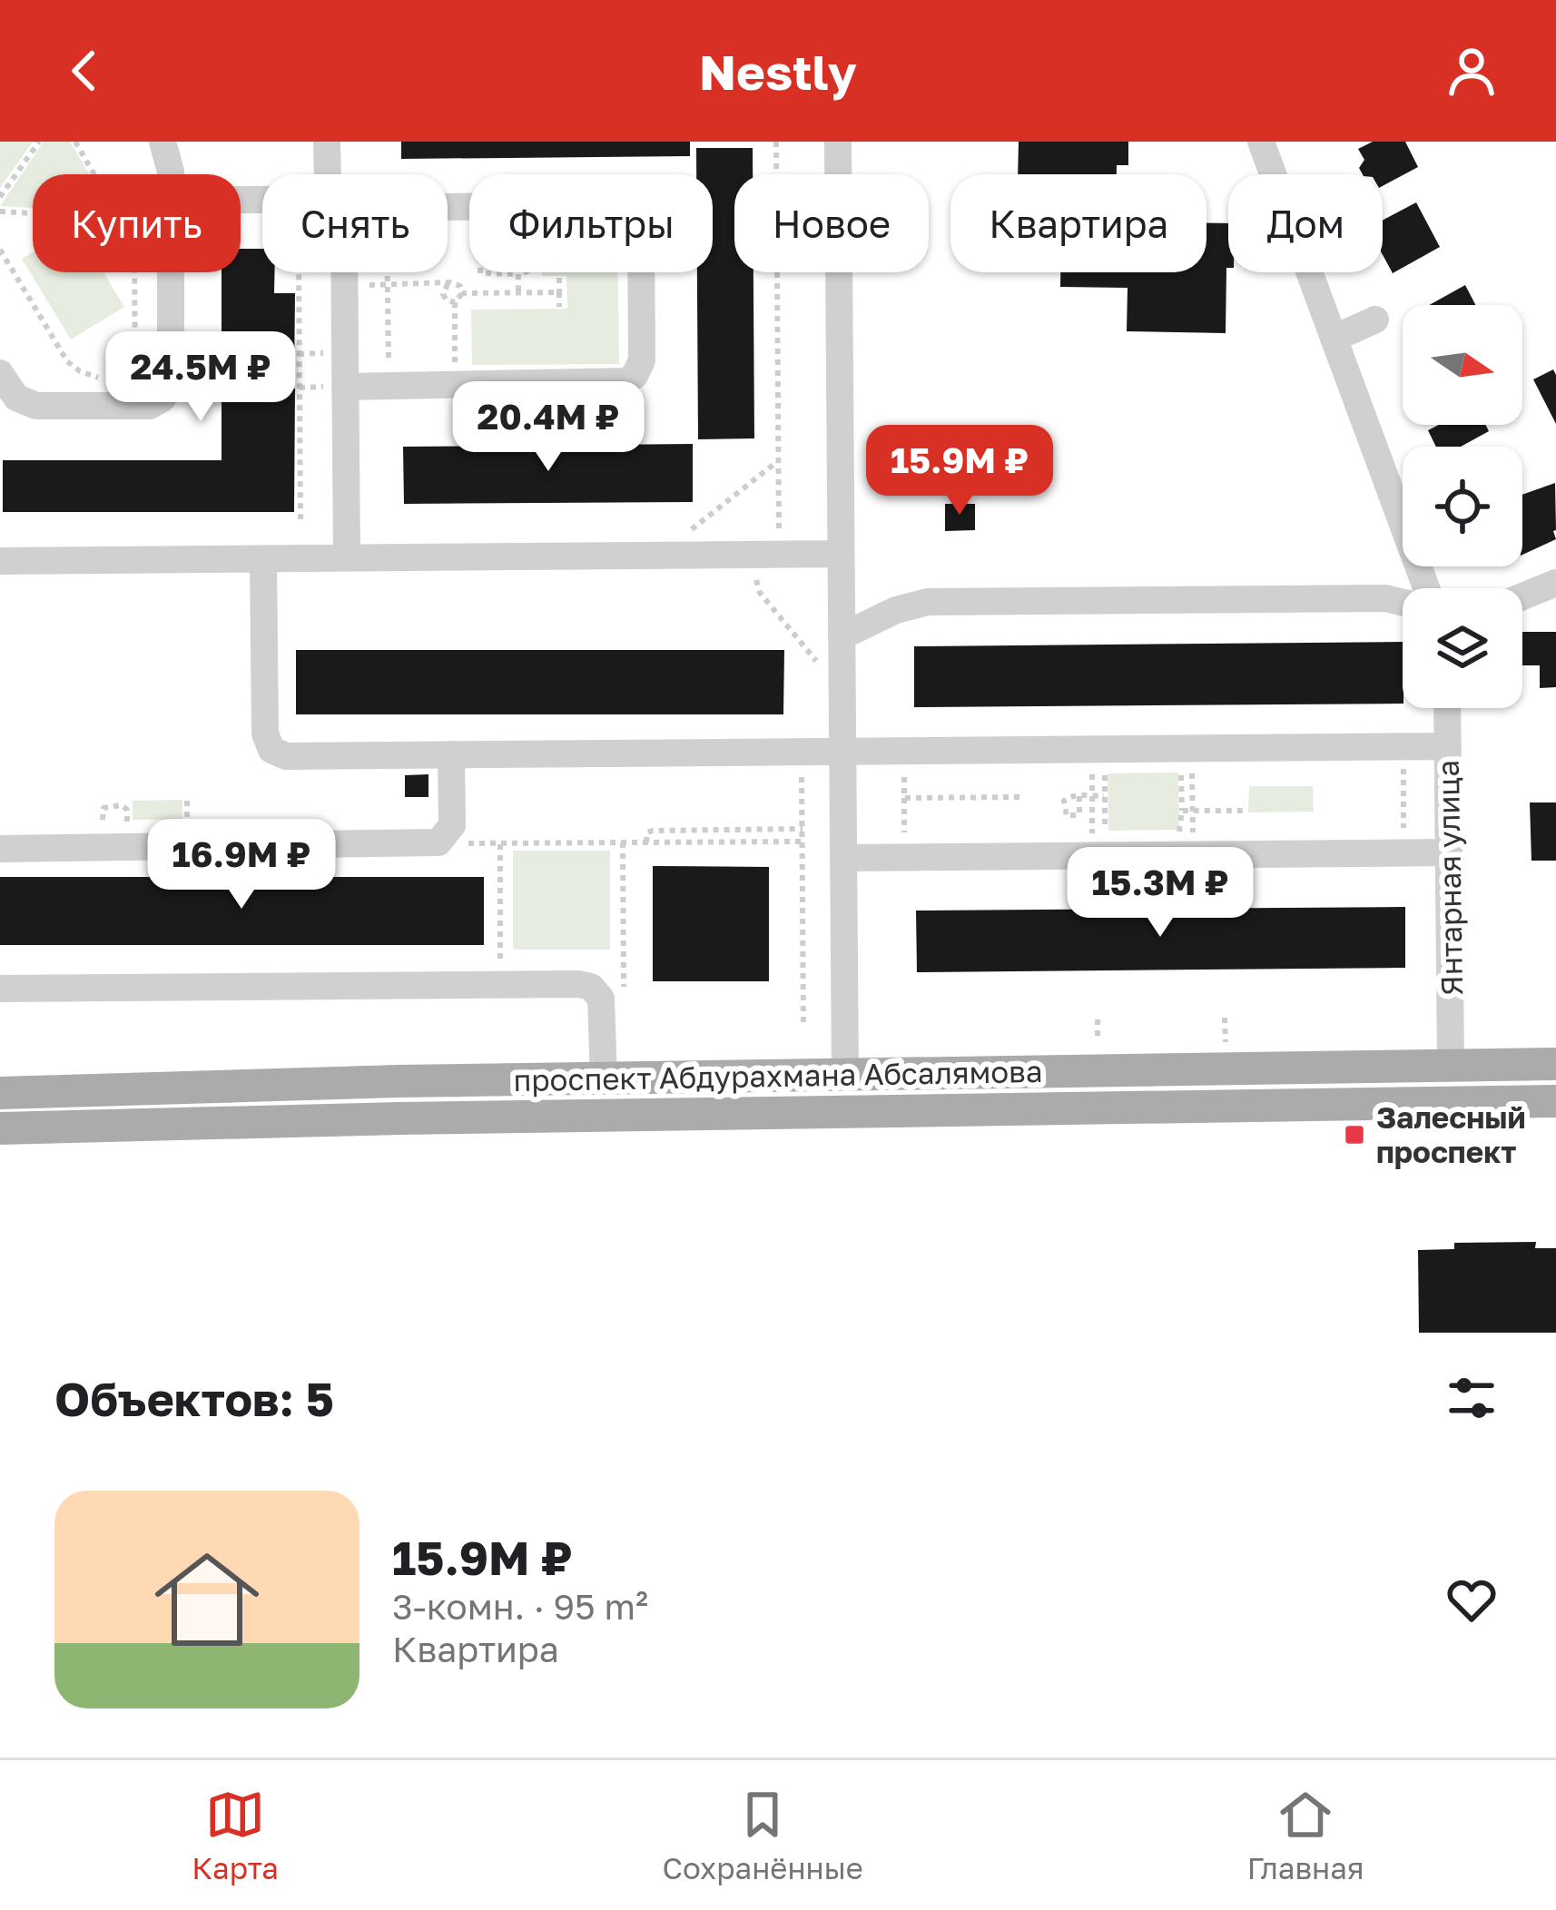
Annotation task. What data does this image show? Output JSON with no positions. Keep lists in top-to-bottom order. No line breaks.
{"streets":{"main road":["проспект Абдурахмана Абсалямова"],"street":["Янтарная улица"]},"crossings":[["Янтарная улица","проспект Абдурахмана Абсалямова"]],"places":{"transit":["Залесный проспект"]},"north":"right","page":{"header":"Nestly","chip":["Купить","Снять","Фильтры","Новое","Квартира","Дом"],"price":["24.5M ₽","20.4M ₽","15.9M ₽","16.9M ₽","15.3M ₽"],"heading":"Объектов: 5","list":[{"name":"15.9M ₽","note":"3-комн. · 95 m² · Квартира"}],"tabs":["Карта","Сохранённые","Главная"]}}
